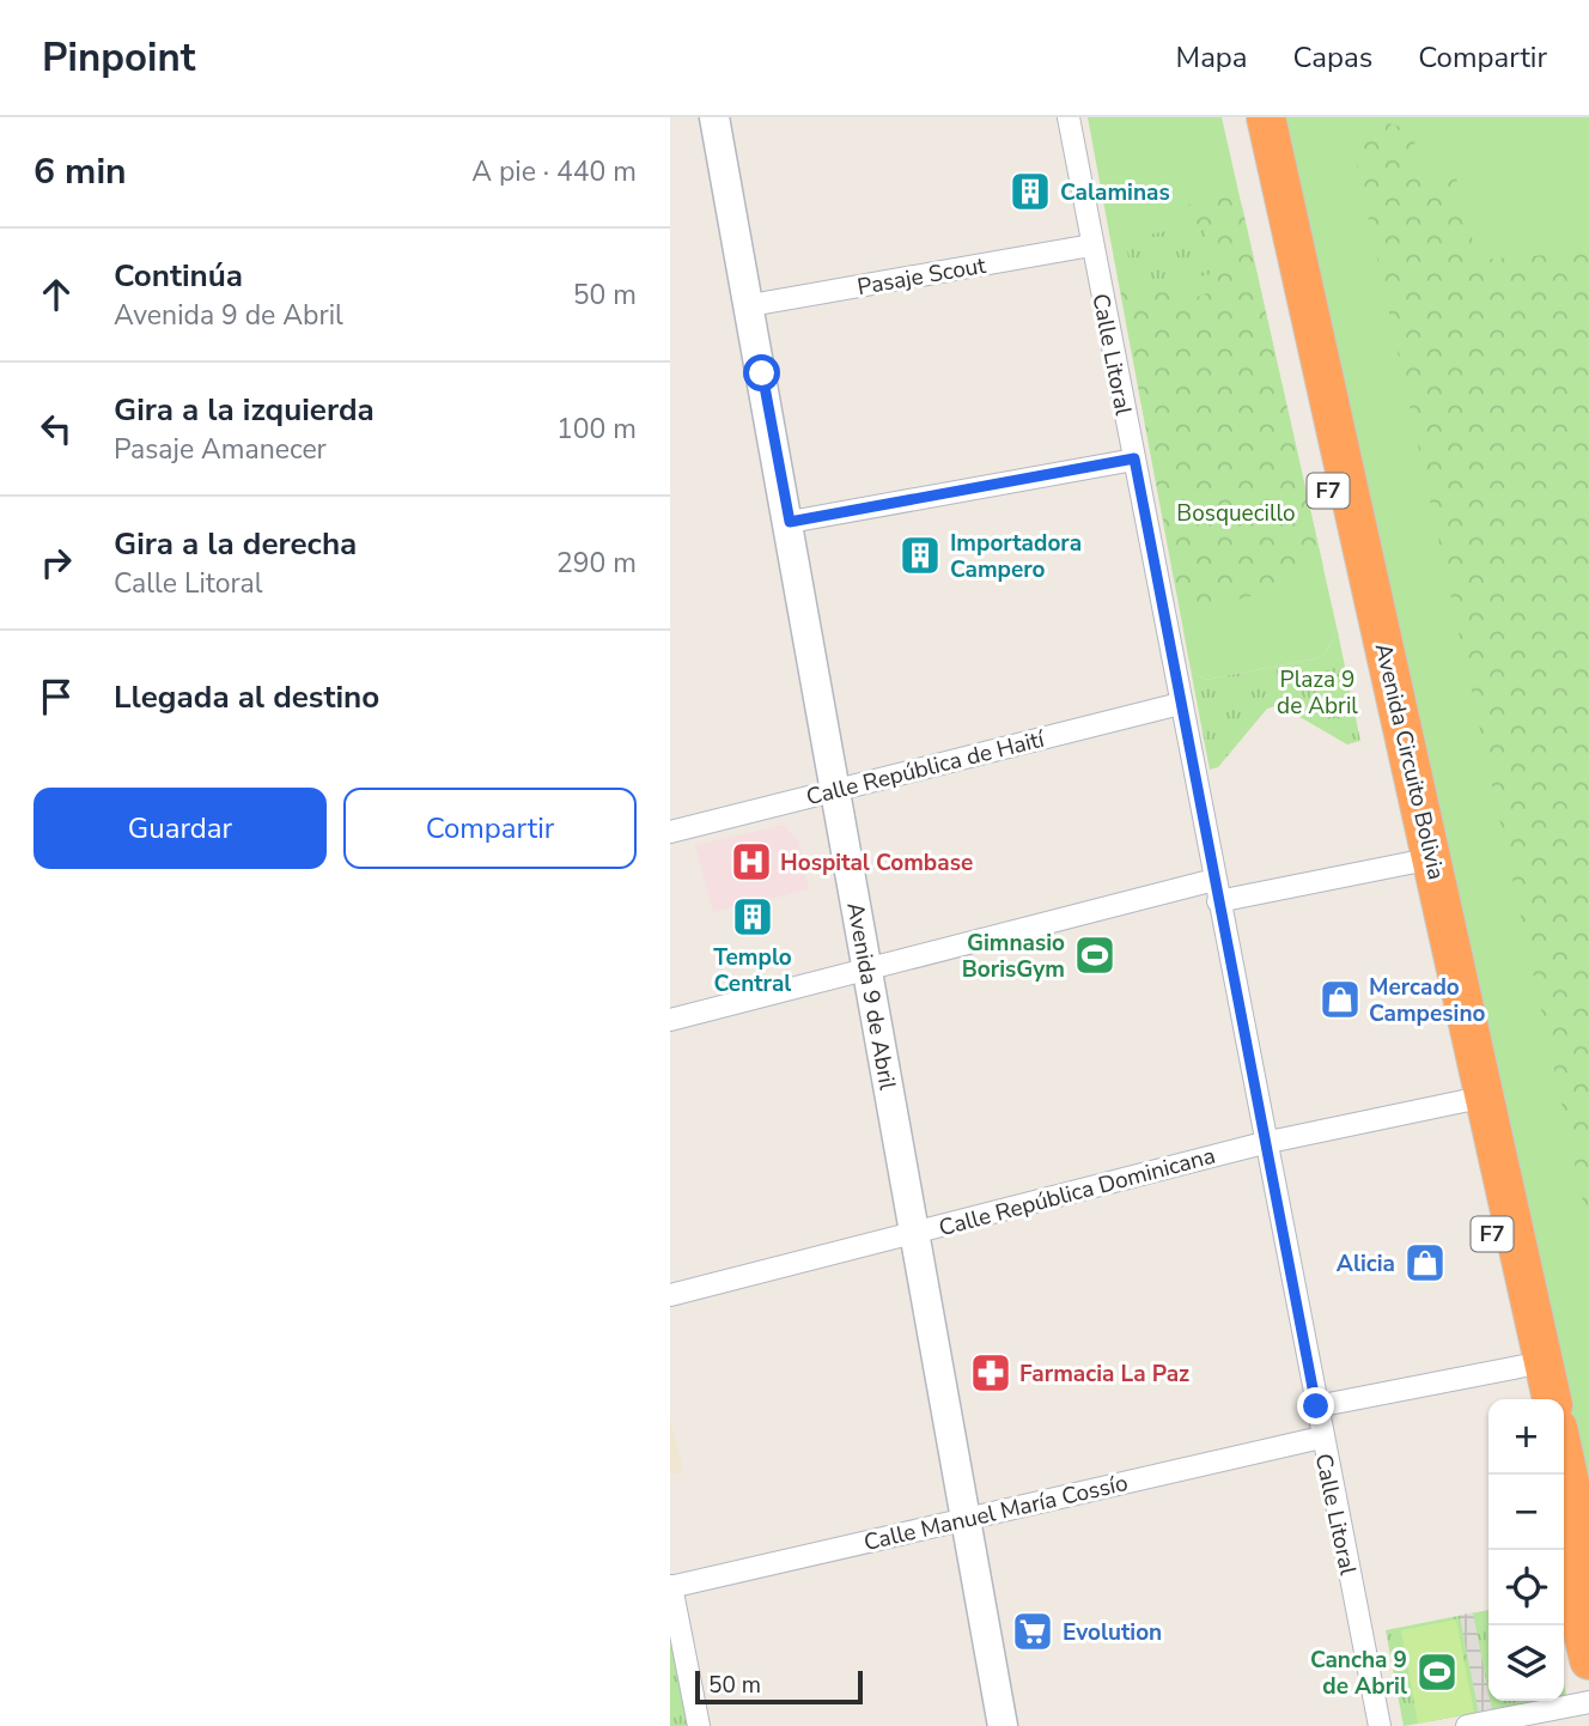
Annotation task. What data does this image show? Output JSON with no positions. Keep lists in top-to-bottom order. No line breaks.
{"streets":{"highway":["F7","Avenida Circuito Bolivia"],"main road":["Avenida 9 de Abril"],"street":["Pasaje Scout","Calle Litoral","Calle República de Haití","Calle República Dominicana","Calle Manuel María Cossío"]},"crossings":[["Pasaje Scout","Calle Litoral"],["Pasaje Scout","Avenida 9 de Abril"],["Calle Litoral","Calle República de Haití"],["Calle Litoral","Calle República Dominicana"],["Calle Litoral","Calle Manuel María Cossío"],["Avenida Circuito Bolivia","Calle República Dominicana"],["Calle República de Haití","Avenida 9 de Abril"],["Avenida 9 de Abril","Calle República Dominicana"],["Avenida 9 de Abril","Calle Manuel María Cossío"]],"parks":["Bosquecillo","Plaza 9 de Abril"],"places":{"building":["Calaminas","Importadora Campero","Templo Central"],"hospital":["Hospital Combase"],"sports":["Gimnasio BorisGym","Cancha 9 de Abril"],"shop":["Mercado Campesino","Alicia"],"pharmacy":["Farmacia La Paz"],"supermarket":["Evolution"]},"scale_bar":"50 m","page":{"header":"Pinpoint","nav":["Mapa","Capas","Compartir"],"heading":["6 min","A pie · 440 m"],"list":[["Continúa","Avenida 9 de Abril","50 m"],["Gira a la izquierda","Pasaje Amanecer","100 m"],["Gira a la derecha","Calle Litoral","290 m"],"Llegada al destino"],"buttons":["Guardar","Compartir"],"map_buttons":["+","−"],"scale":"50 m"}}
